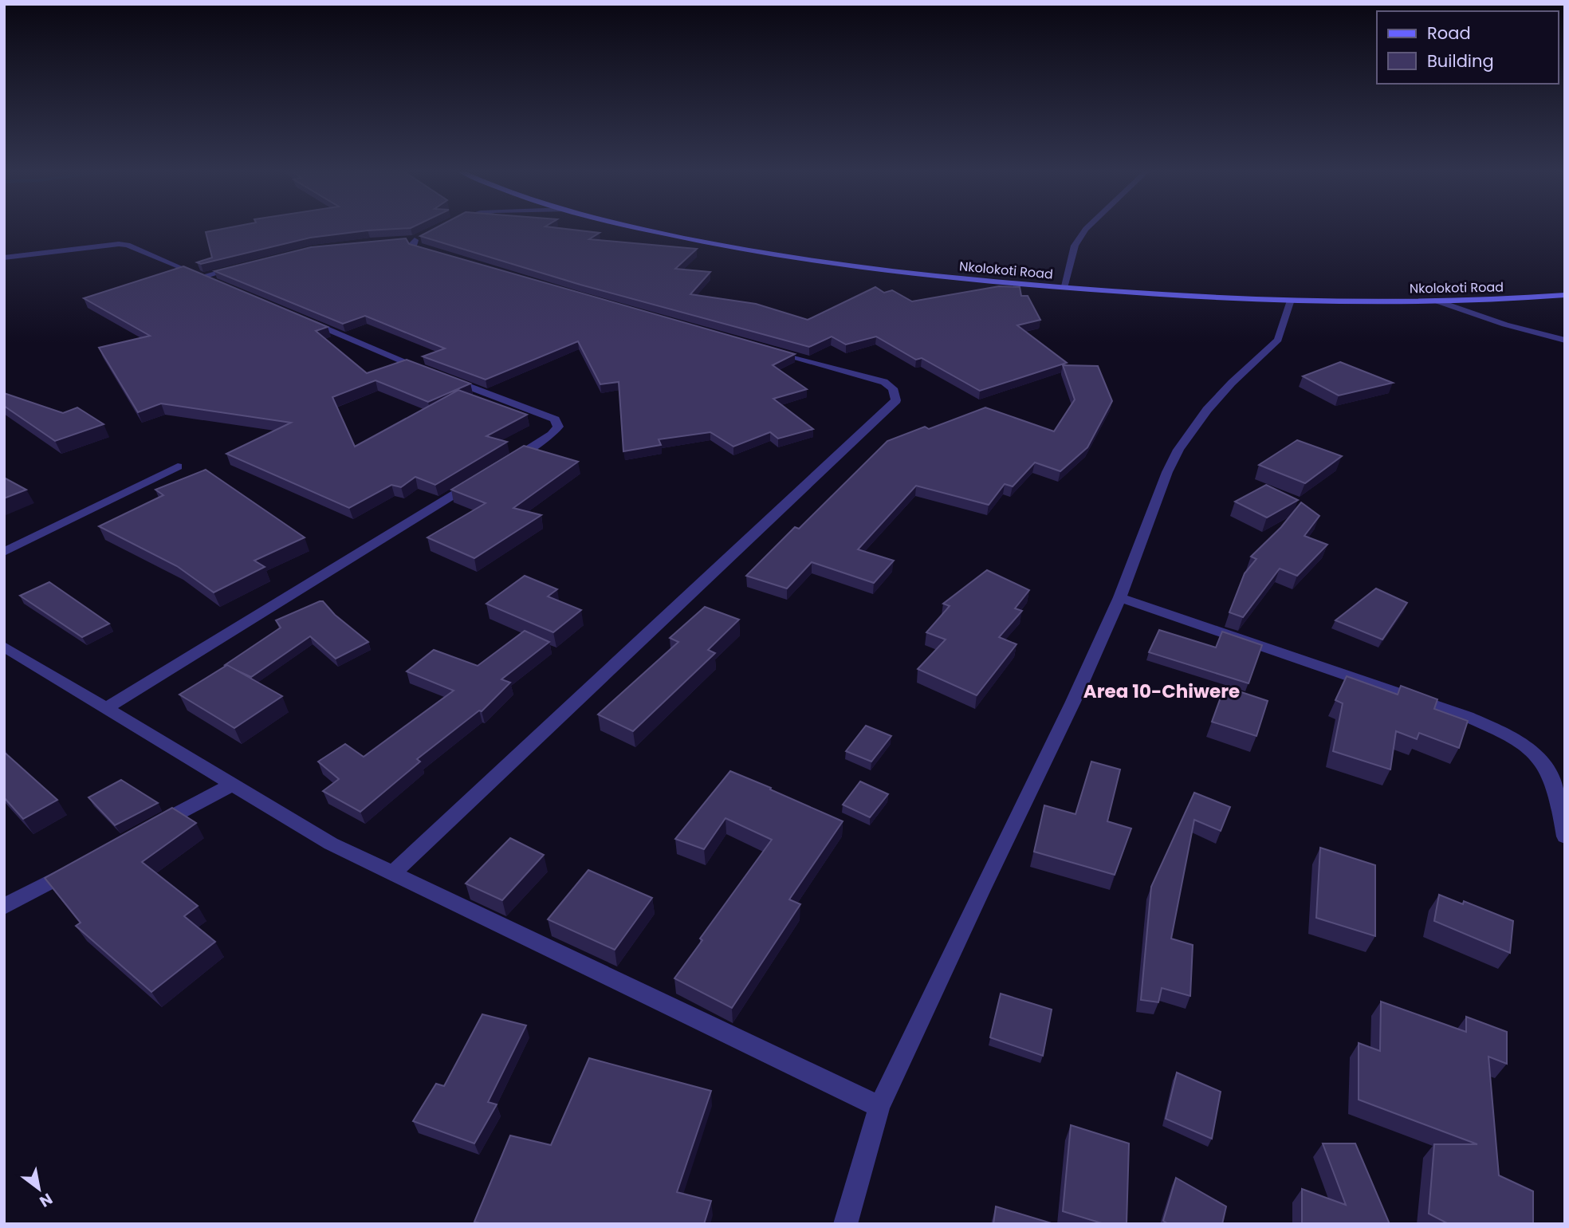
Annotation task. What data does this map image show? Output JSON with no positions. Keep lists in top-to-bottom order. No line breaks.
{"streets":{"main road":["Nkolokoti Road"]},"districts":["Area 10-Chiwere"],"legend":["Road","Building"],"north":"bottom right"}
